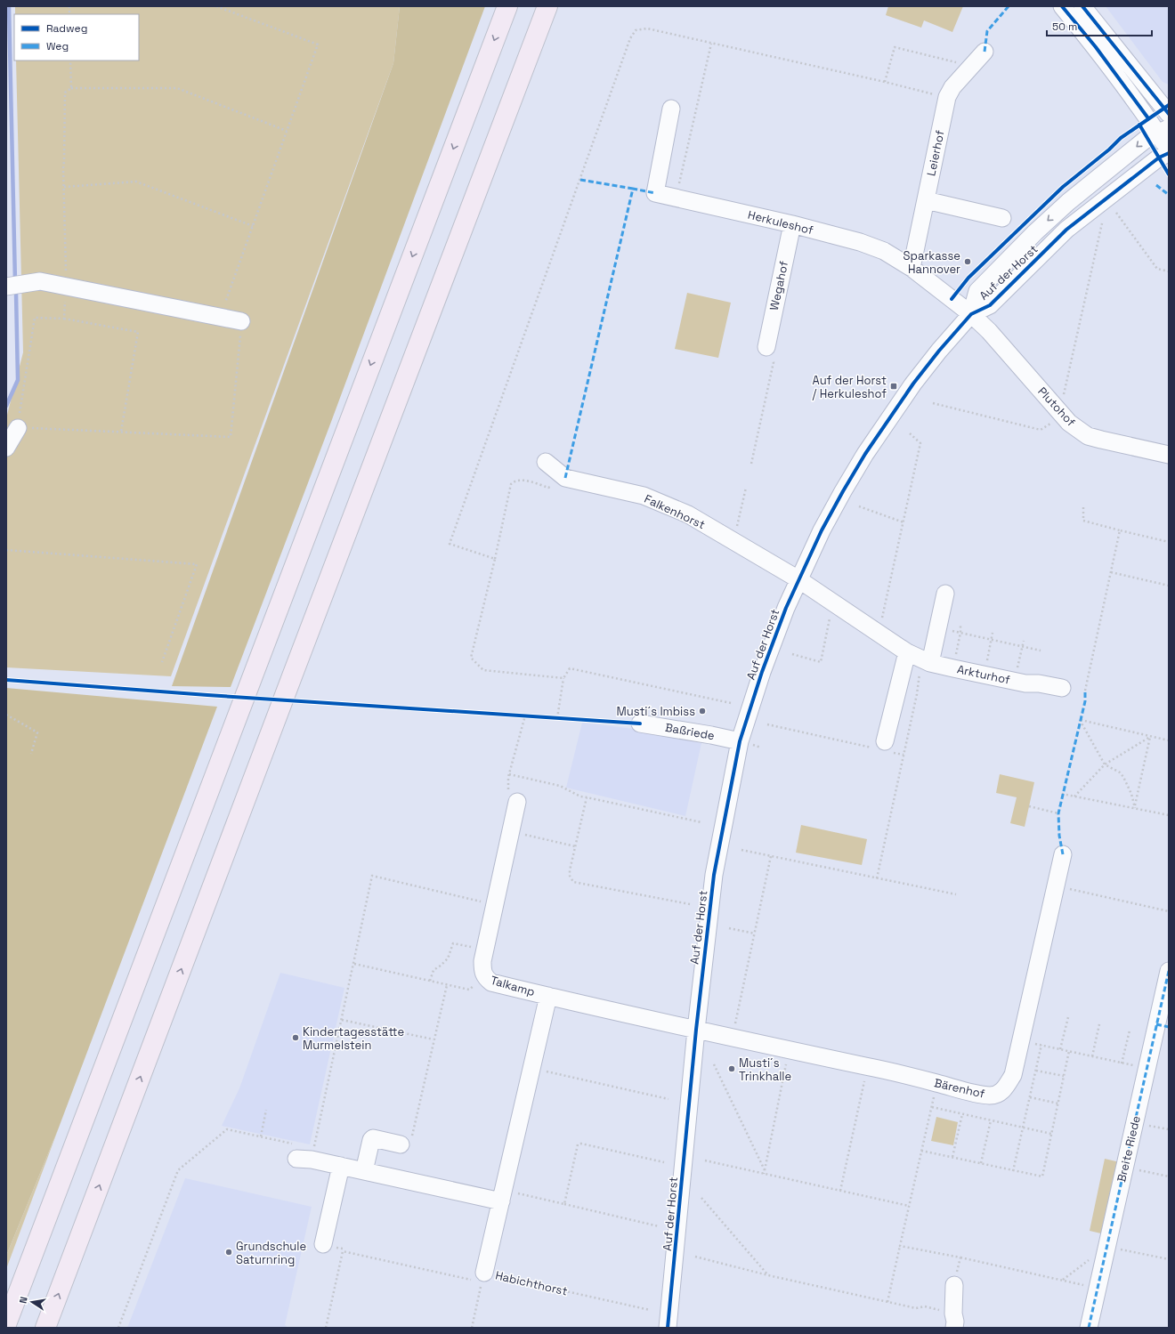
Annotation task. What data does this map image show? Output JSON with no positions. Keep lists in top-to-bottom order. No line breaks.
{"streets":{"street":["Leierhof","Herkuleshof","Auf der Horst","Wegahof","Plutohof","Falkenhorst","Arkturhof","Baßriede","Talkamp","Bärenhof","Breite Riede","Habichthorst"]},"crossings":[["Leierhof","Herkuleshof"],["Herkuleshof","Auf der Horst"],["Herkuleshof","Wegahof"],["Herkuleshof","Plutohof"],["Auf der Horst","Plutohof"],["Auf der Horst","Falkenhorst"],["Auf der Horst","Arkturhof"],["Auf der Horst","Baßriede"],["Auf der Horst","Talkamp"],["Auf der Horst","Bärenhof"],["Falkenhorst","Arkturhof"],["Talkamp","Bärenhof"],["Talkamp","Habichthorst"]],"places":{"other":["Sparkasse Hannover","Musti´s Imbiss","Kindertagesstätte Murmelstein","Musti´s Trinkhalle","Grundschule Saturnring"],"transit":["Auf der Horst / Herkuleshof"]},"legend":["Radweg","Weg"],"scale_bar":"50 m","north":"left"}
